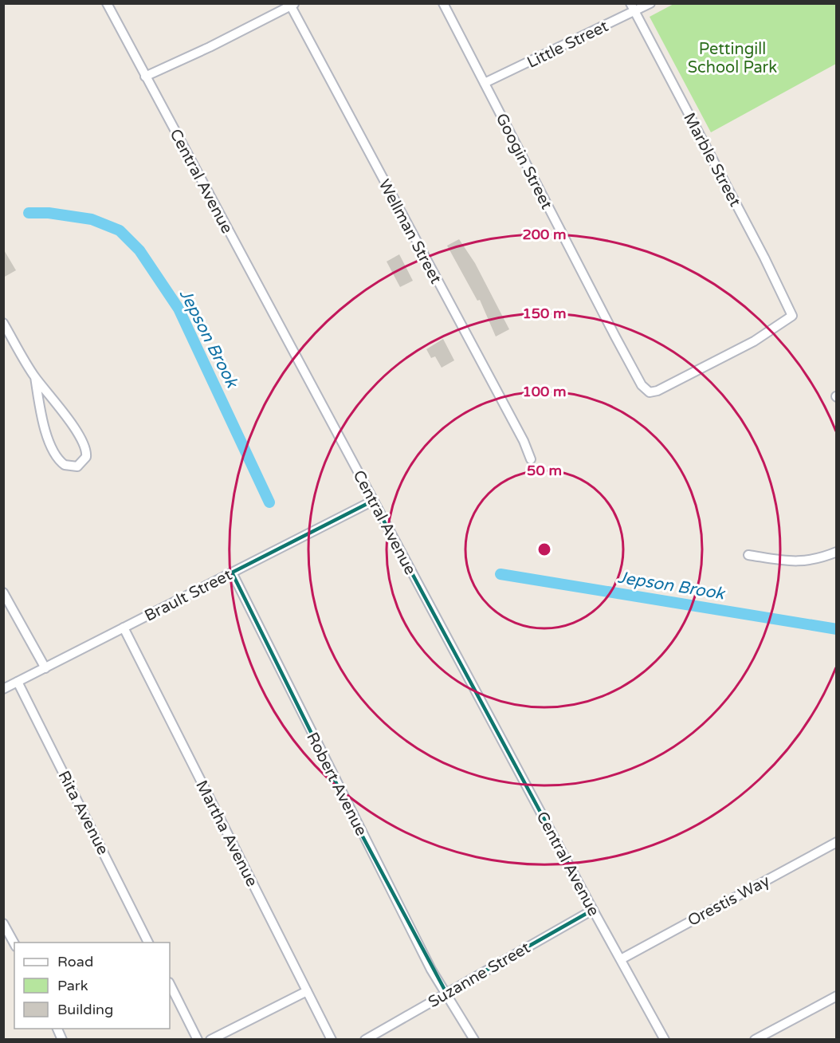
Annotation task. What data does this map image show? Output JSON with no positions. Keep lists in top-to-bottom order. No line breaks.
{"streets":{"street":["Little Street","Marble Street","Googin Street","Central Avenue","Wellman Street","Brault Street","Robert Avenue","Rita Avenue","Martha Avenue","Orestis Way","Suzanne Street"]},"crossings":[["Little Street","Marble Street"],["Little Street","Googin Street"],["Marble Street","Googin Street"],["Central Avenue","Brault Street"],["Central Avenue","Orestis Way"],["Central Avenue","Suzanne Street"],["Brault Street","Robert Avenue"],["Brault Street","Rita Avenue"],["Brault Street","Martha Avenue"],["Robert Avenue","Suzanne Street"]],"water":["Jepson Brook"],"parks":["Pettingill School Park"],"legend":["Road","Park","Building"],"rings":["200 m","150 m","100 m","50 m"]}
